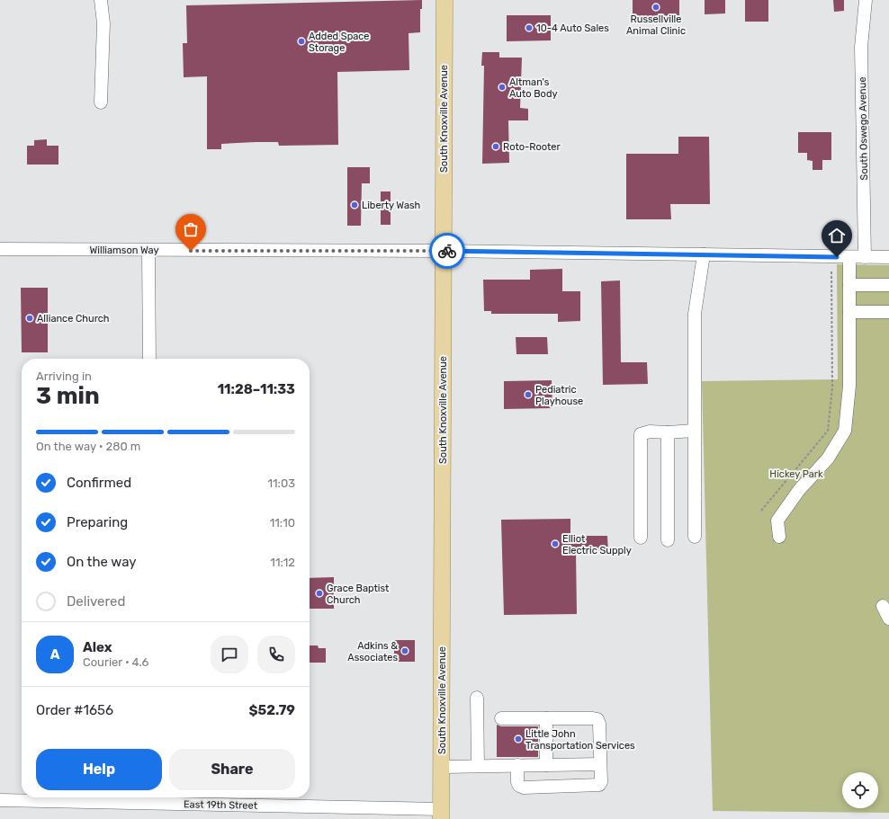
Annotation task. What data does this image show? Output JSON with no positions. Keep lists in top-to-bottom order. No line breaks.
{"streets":{"main road":["South Knoxville Avenue"],"street":["South Oswego Avenue","Williamson Way","East 19th Street"]},"crossings":[["South Knoxville Avenue","Williamson Way"],["South Knoxville Avenue","East 19th Street"],["South Oswego Avenue","Williamson Way"]],"parks":["Hickey Park"],"places":["Russellville Animal Clinic","10-4 Auto Sales","Added Space Storage","Altman's Auto Body","Roto-Rooter","Liberty Wash","Alliance Church","Pediatric Playhouse","Elliot Electric Supply","Grace Baptist Church","Adkins & Associates","Little John Transportation Services"],"page":{"heading":["3 min","Arriving in","11:28–11:33"],"panel":["Alex","Courier · 4.6","Order #1656","$52.79"],"bar":"On the way · 280 m","list":[["Confirmed","11:03"],["Preparing","11:10"],["On the way","11:12"],"Delivered"],"round":"A","buttons":["Help","Share"]}}
